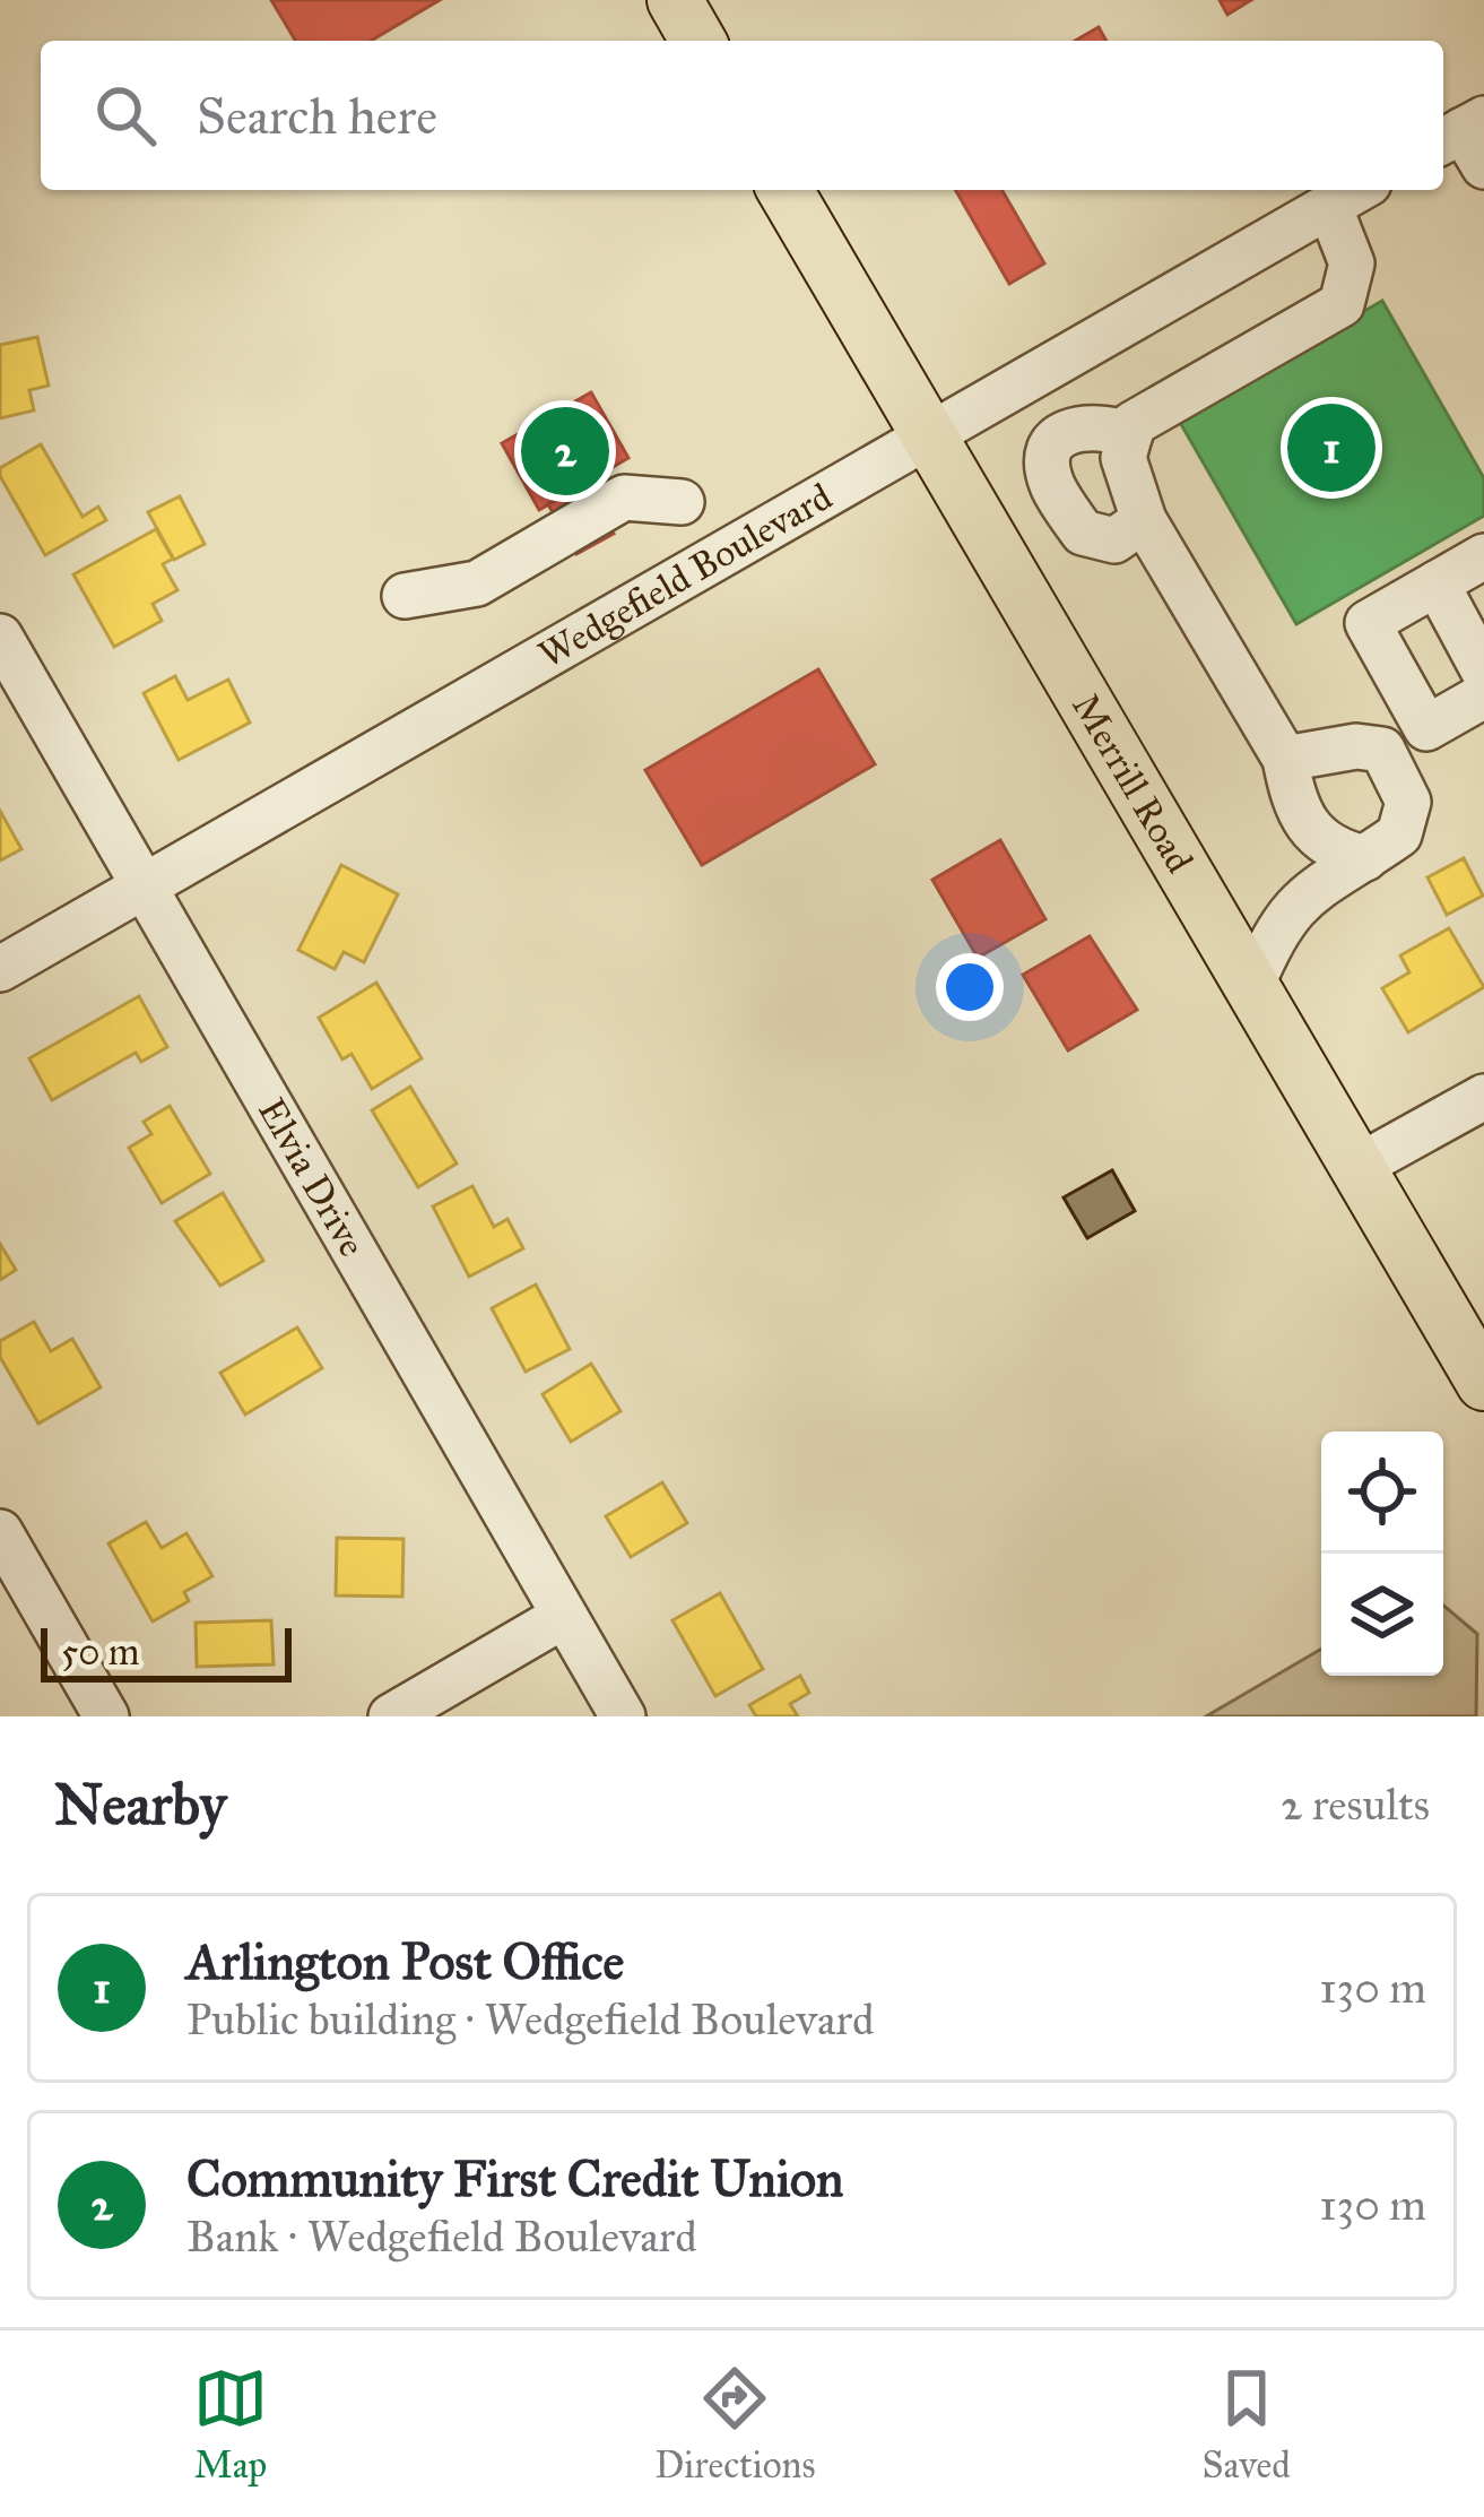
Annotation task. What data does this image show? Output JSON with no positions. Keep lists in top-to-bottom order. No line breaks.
{"streets":{"main road":["Merrill Road"],"street":["Wedgefield Boulevard","Elvia Drive"]},"crossings":[["Wedgefield Boulevard","Merrill Road"],["Wedgefield Boulevard","Elvia Drive"]],"scale_bar":"50 m","page":{"search":"Search here","pins":["1","2"],"scale":"50 m","heading":["Nearby","2 results"],"list":[{"mark":"1","name":"Arlington Post Office","note":"Public building · Wedgefield Boulevard","value":"130 m"},{"mark":"2","name":"Community First Credit Union","note":"Bank · Wedgefield Boulevard","value":"130 m"}],"nav":["Map","Directions","Saved"]}}
